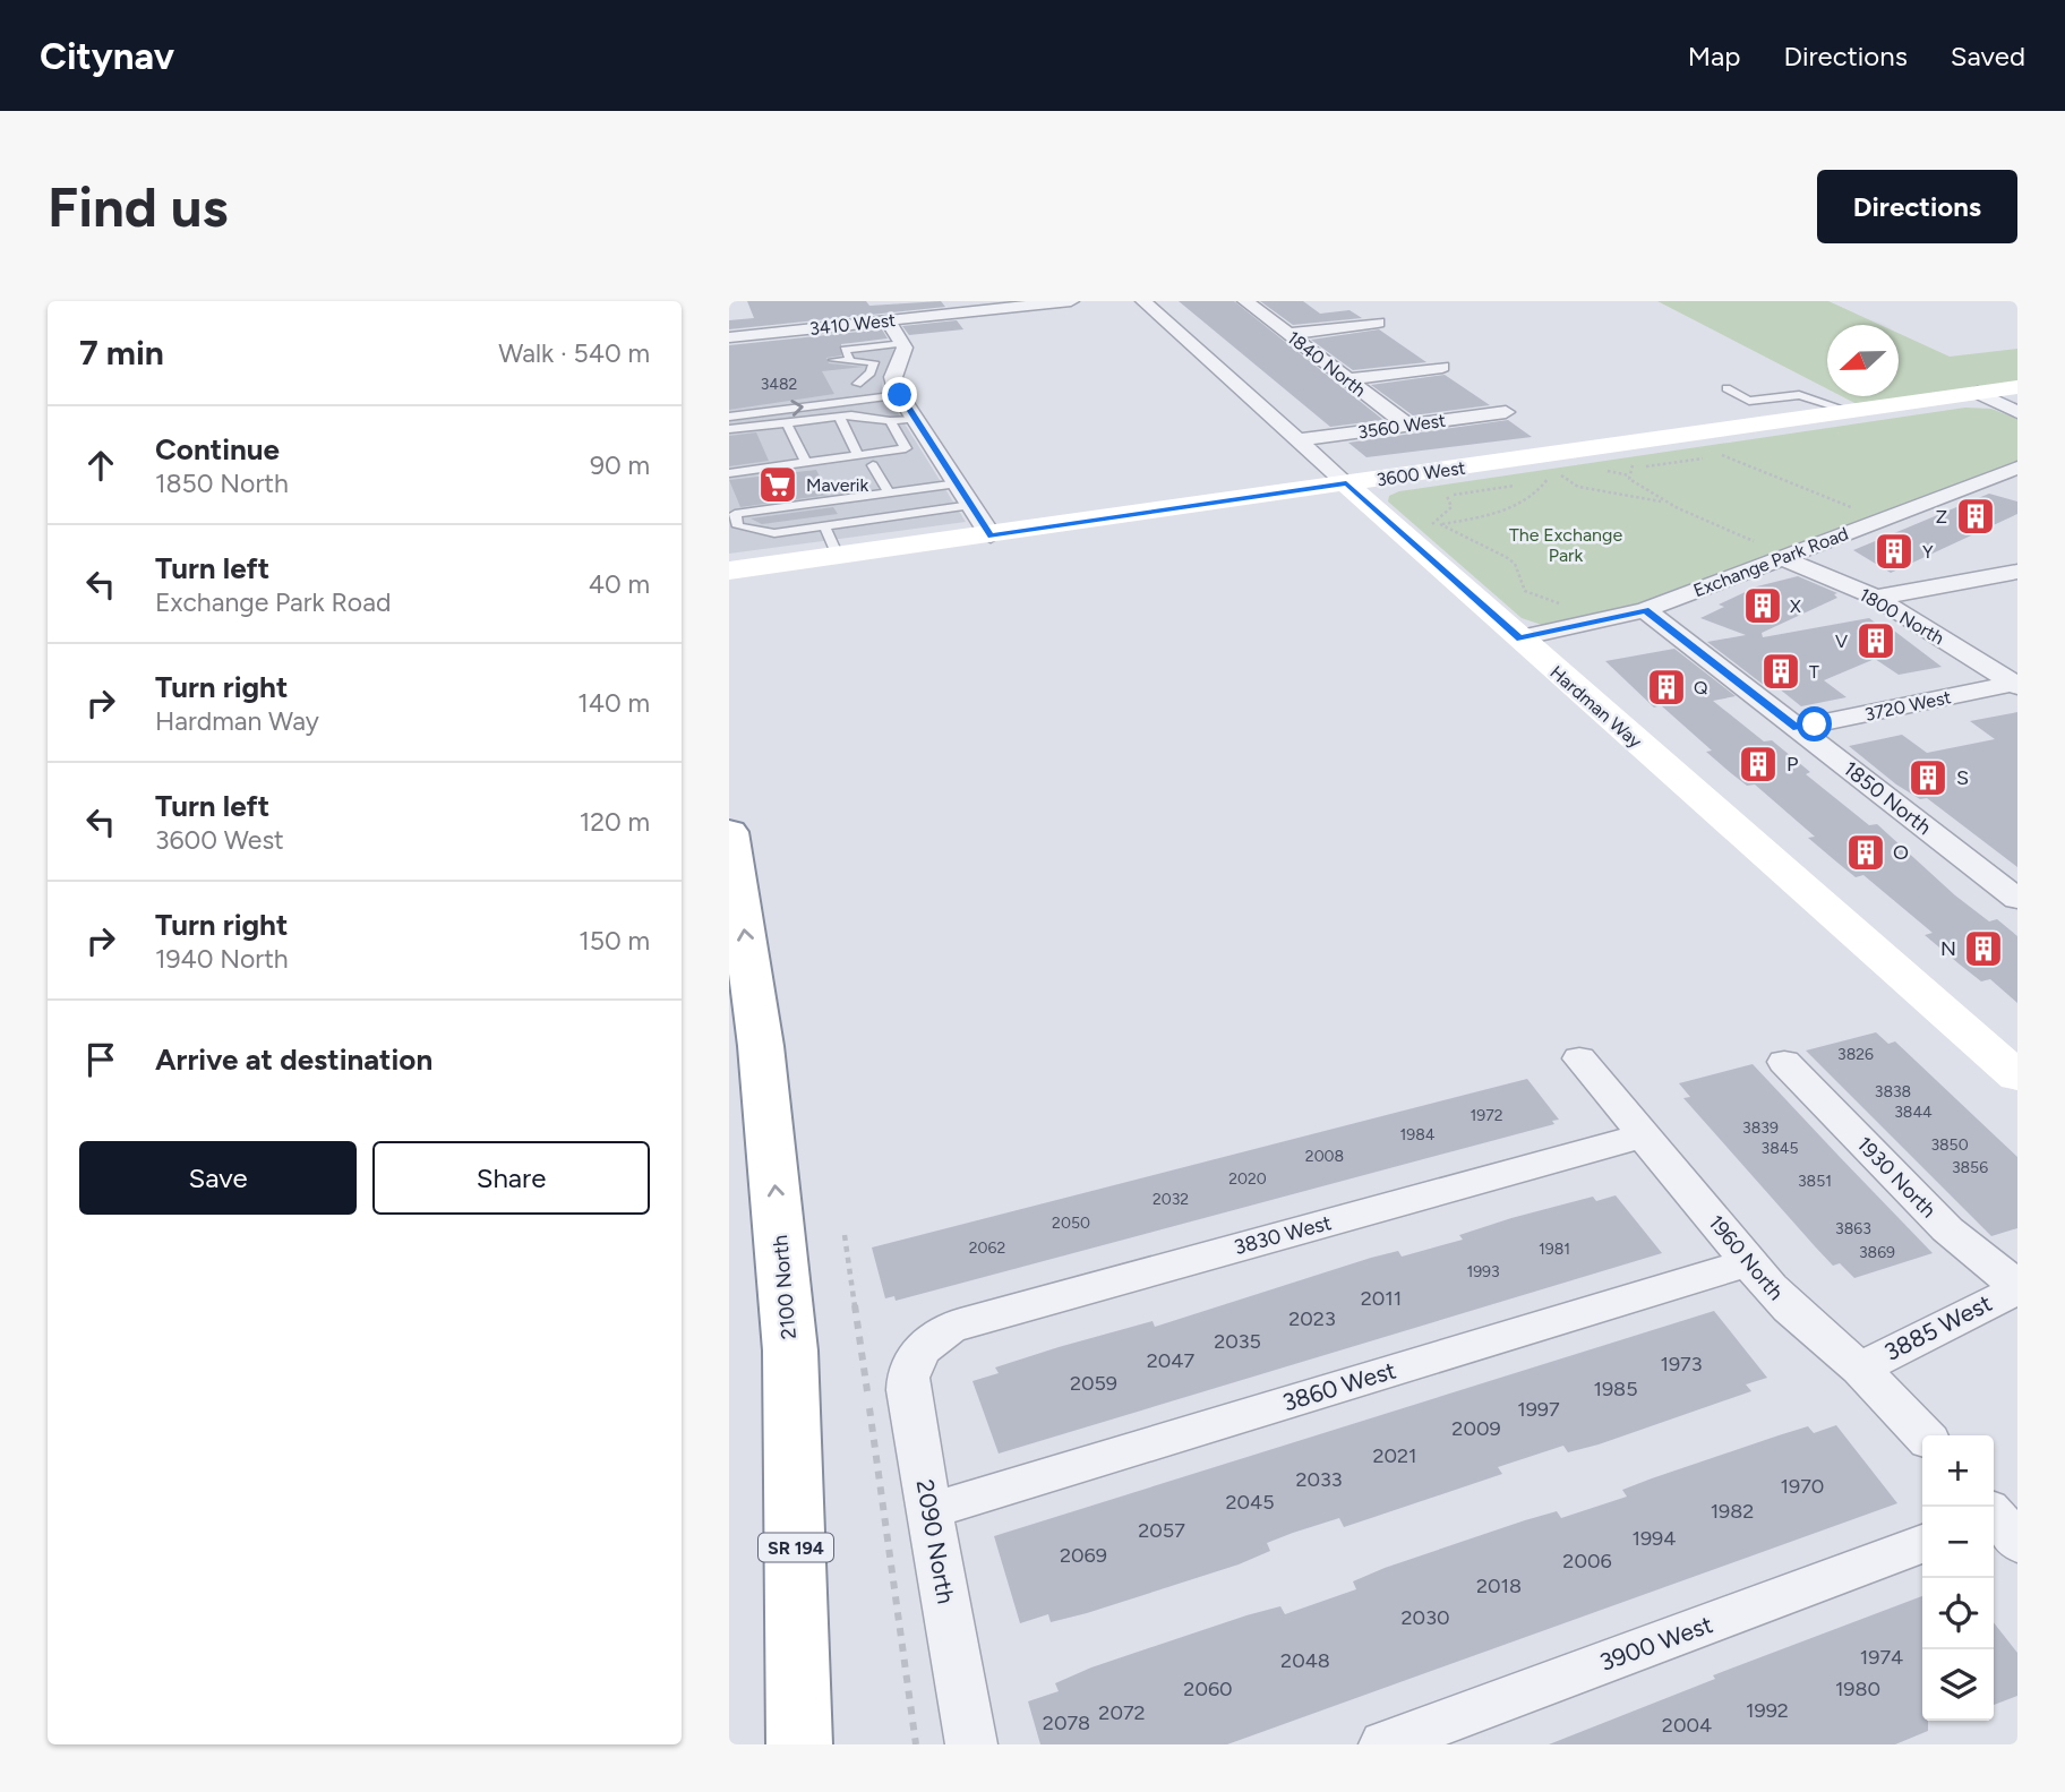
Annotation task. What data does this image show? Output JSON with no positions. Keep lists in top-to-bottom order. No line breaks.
{"streets":{"main road":["3600 West","Hardman Way","2100 North","SR 194"],"street":["3410 West","1840 North","3560 West","Exchange Park Road","1800 North","3720 West","1850 North","1930 North","3830 West","1960 North","3885 West","3860 West","2090 North","3900 West"]},"crossings":[["1840 North","3560 West"],["3560 West","Hardman Way"],["3600 West","Hardman Way"],["Exchange Park Road","1800 North"],["Exchange Park Road","Hardman Way"],["Exchange Park Road","1850 North"],["1800 North","3720 West"],["3720 West","1850 North"],["1930 North","3885 West"],["3830 West","1960 North"],["3830 West","2090 North"],["1960 North","3885 West"],["1960 North","3860 West"],["2100 North","SR 194"],["3860 West","2090 North"]],"one_way":["2100 North"],"parks":["The Exchange Park"],"places":{"supermarket":["Maverik"],"building":["Z","Y","X","V","T","Q","P","S","O","N"]},"house_numbers":["3482","3826","3838","3844","1972","3839","1984","3850","3845","2008","3856","2020","3851","2032","2050","3863","2062","1981","3869","1993","2011","2023","2035","2047","1973","2059","1985","1997","2009","2021","2033","1970","2045","1982","2057","1994","2069","2006","2018","2030","1974","2048","2060","1980","1992","2072","2078","2004"],"north":"left","page":{"header":"Citynav","nav":["Map","Directions","Saved"],"buttons":["Directions",["Save","Share"]],"title":"Find us","heading":["7 min","Walk · 540 m"],"list":[["Continue","1850 North","90 m"],["Turn left","Exchange Park Road","40 m"],["Turn right","Hardman Way","140 m"],["Turn left","3600 West","120 m"],["Turn right","1940 North","150 m"],"Arrive at destination"],"map_buttons":["+","−"]}}
